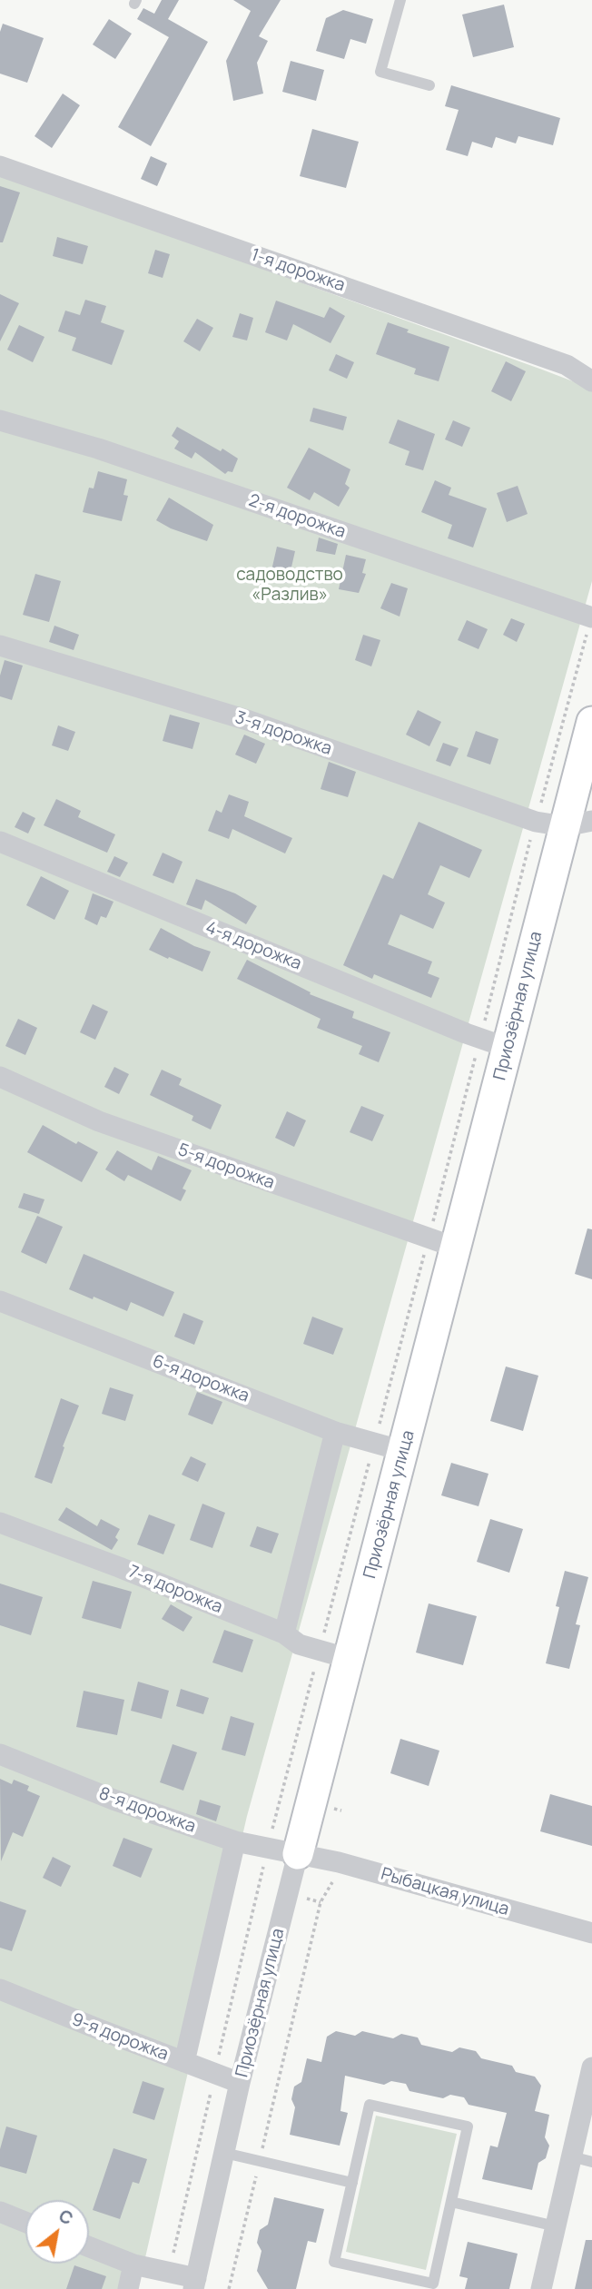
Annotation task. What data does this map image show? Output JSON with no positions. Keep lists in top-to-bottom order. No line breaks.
{"streets":{"street":["1-я дорожка","2-я дорожка","3-я дорожка","4-я дорожка","Приозёрная улица","5-я дорожка","6-я дорожка","7-я дорожка","8-я дорожка","Рыбацкая улица","9-я дорожка"]},"crossings":[["3-я дорожка","Приозёрная улица"],["4-я дорожка","Приозёрная улица"],["Приозёрная улица","5-я дорожка"],["Приозёрная улица","6-я дорожка"],["Приозёрная улица","7-я дорожка"],["Приозёрная улица","8-я дорожка"],["Приозёрная улица","Рыбацкая улица"],["Приозёрная улица","9-я дорожка"],["8-я дорожка","Рыбацкая улица"]],"parks":["садоводство «Разлив»"],"north":"top right"}
